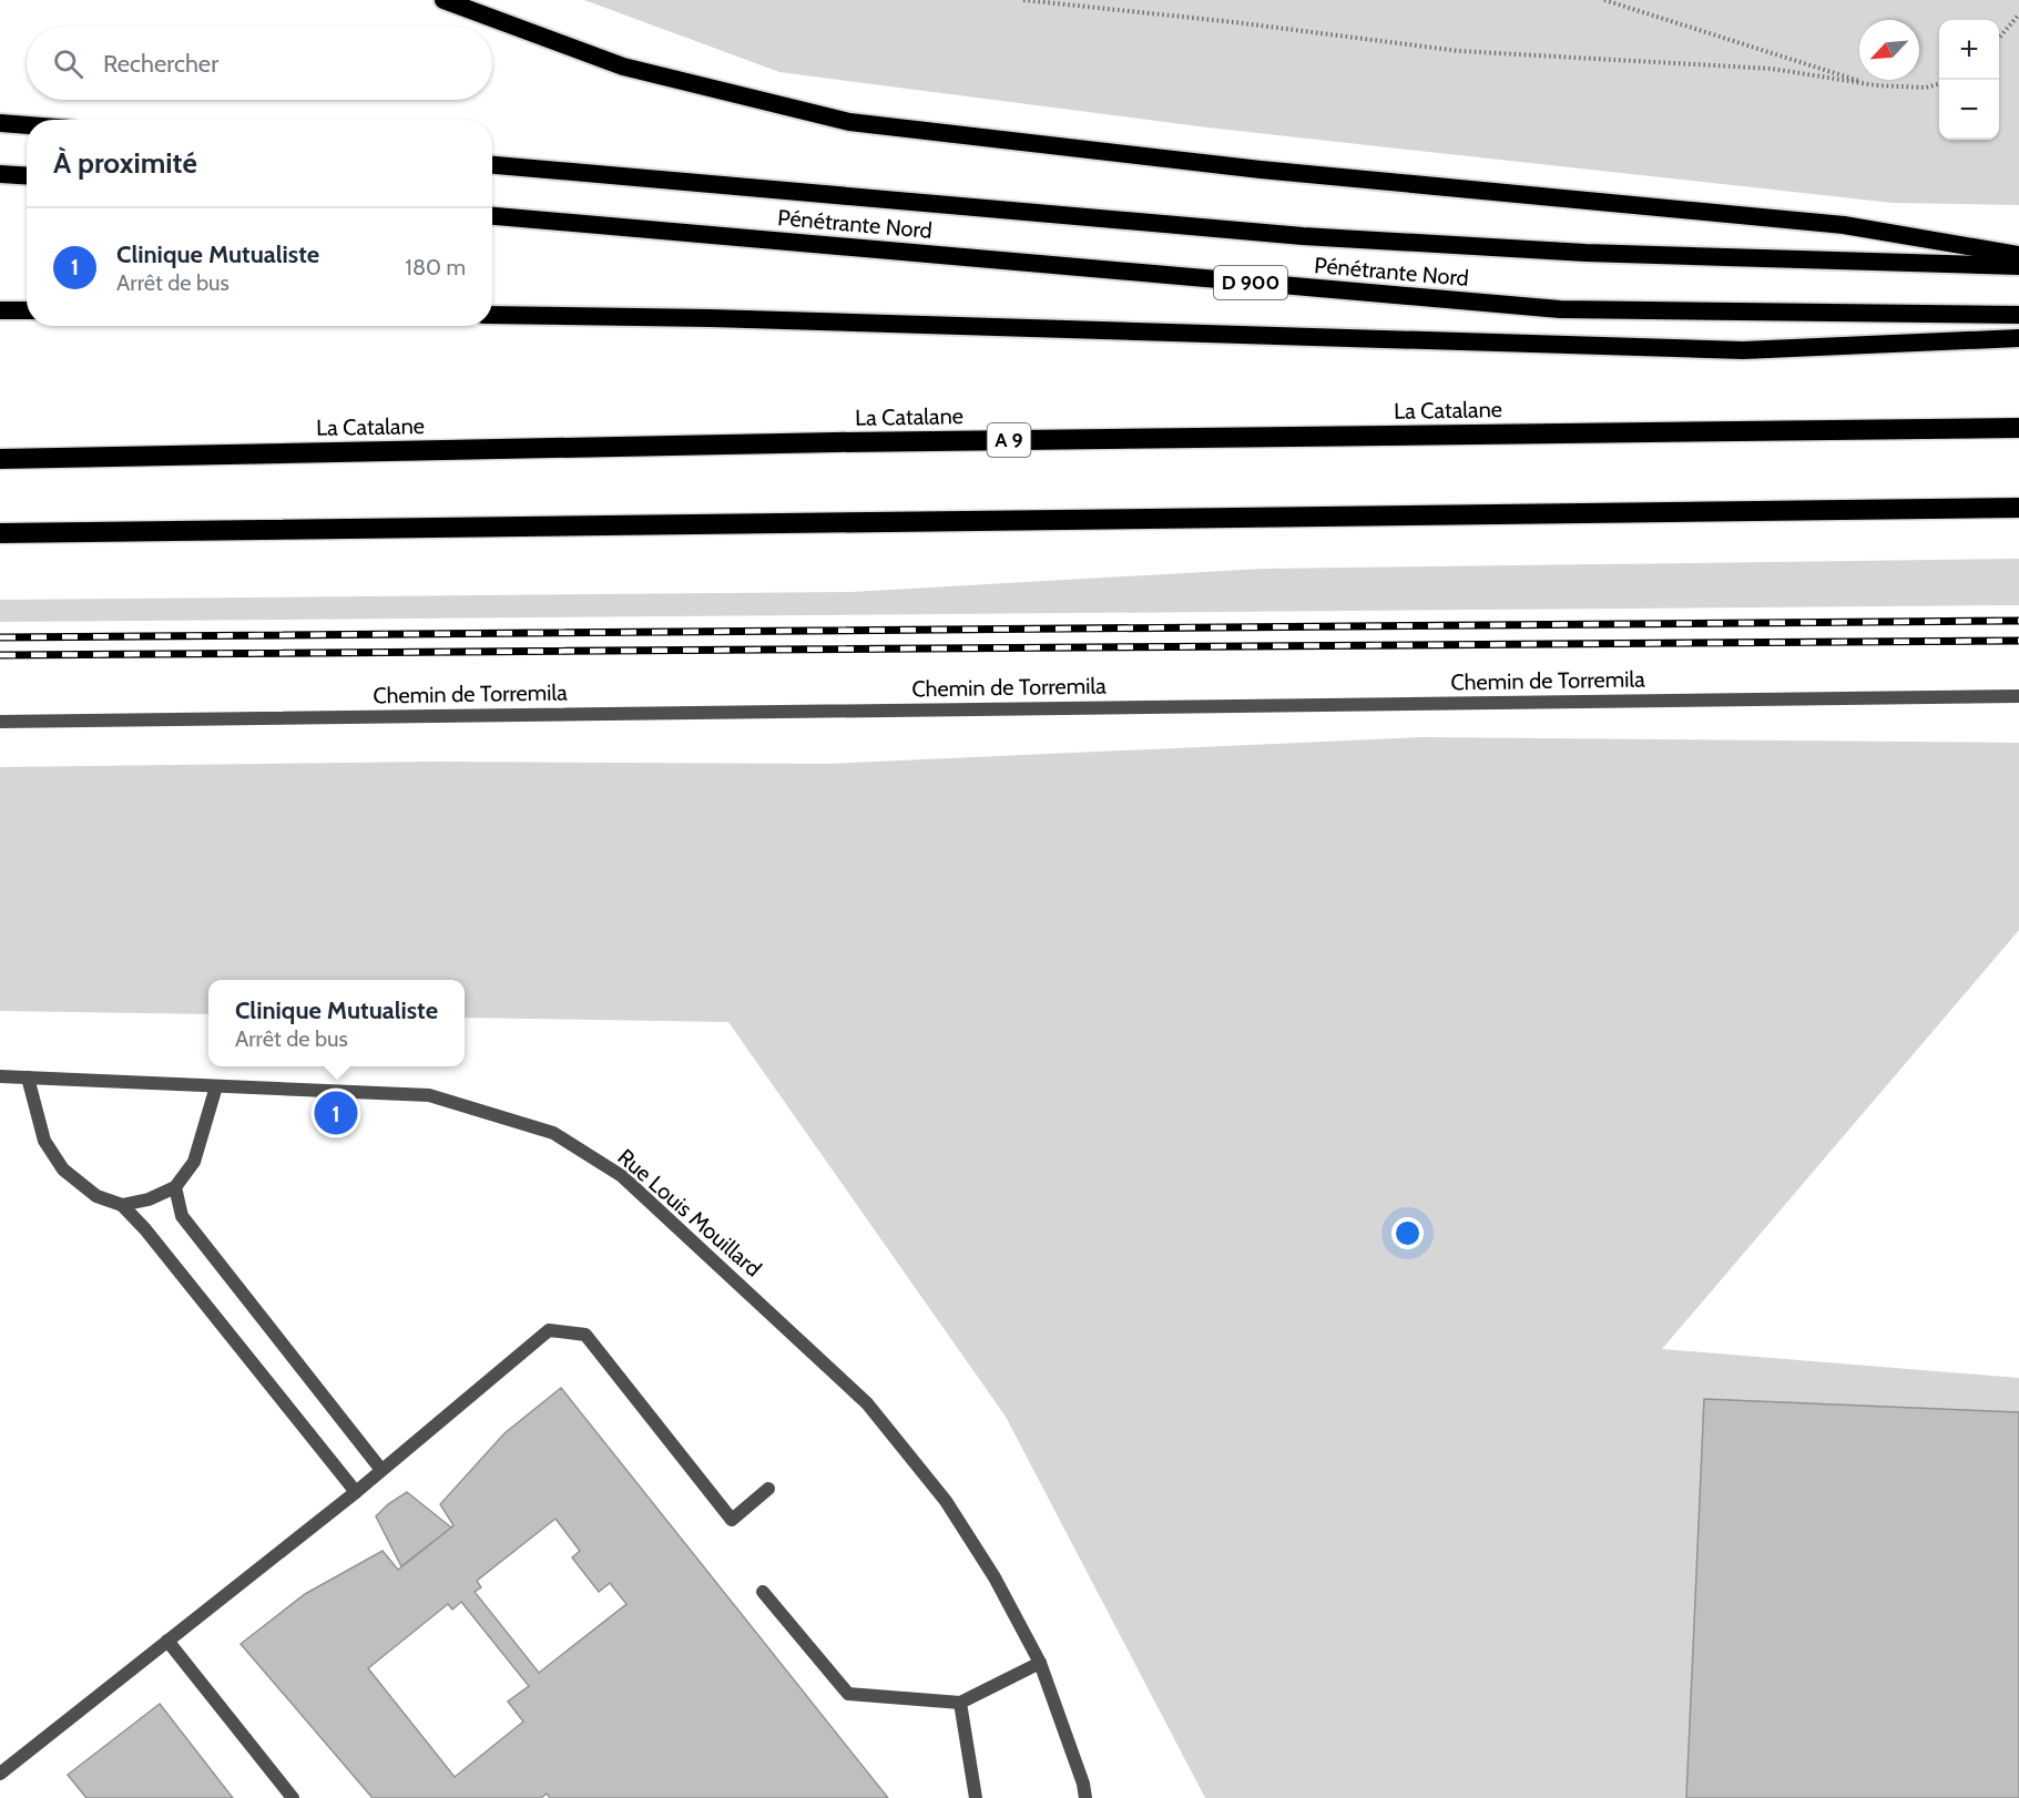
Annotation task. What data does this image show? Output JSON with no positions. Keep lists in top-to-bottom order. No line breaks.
{"streets":{"highway":["Pénétrante Nord","D 900","La Catalane","A 9"],"street":["Chemin de Torremila","Rue Louis Mouillard"]},"north":"bottom left","page":{"map_buttons":["+","−"],"search":"Rechercher","heading":"À proximité","list":[{"mark":"1","name":"Clinique Mutualiste","note":"Arrêt de bus","value":"180 m"}],"popup":["Clinique Mutualiste","Arrêt de bus"],"pins":"1"}}
